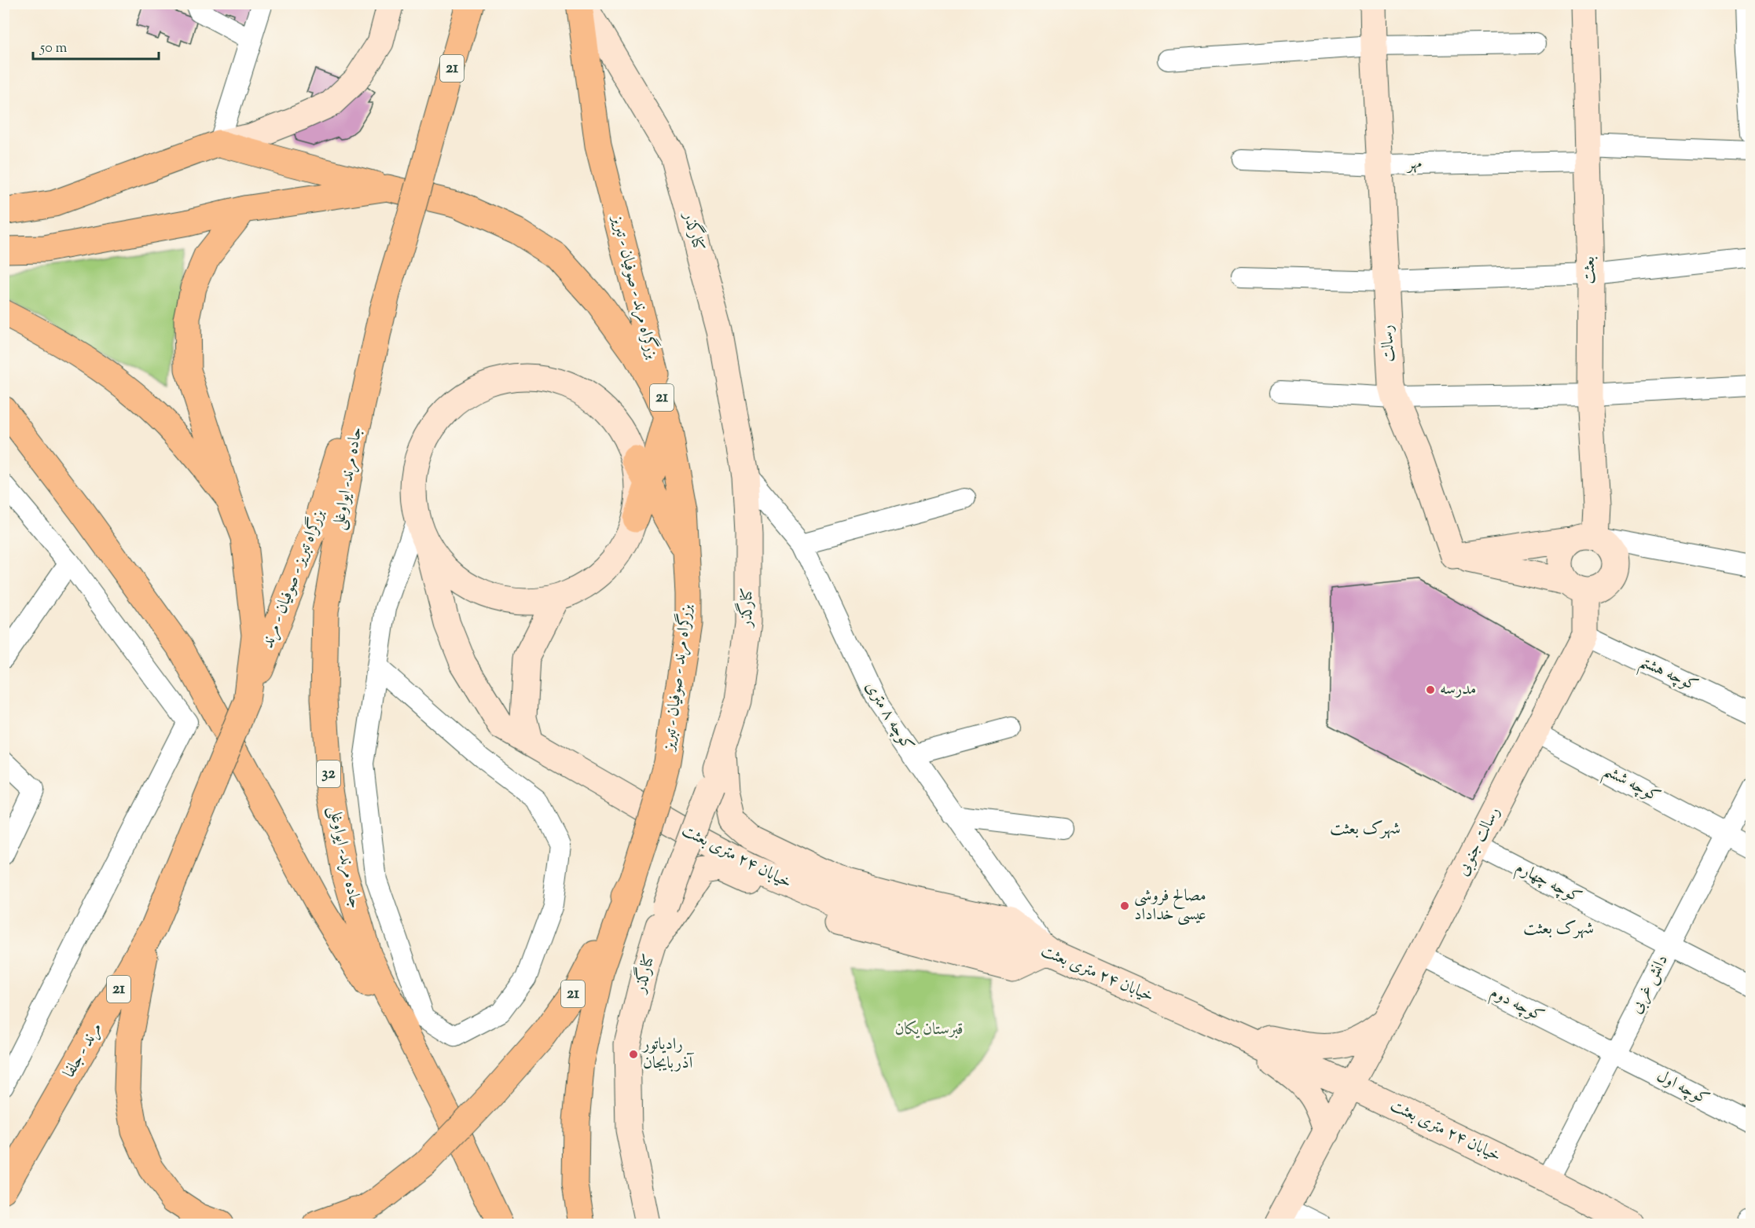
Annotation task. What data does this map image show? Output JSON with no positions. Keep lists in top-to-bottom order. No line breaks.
{"streets":{"main road":["21","بزرگراه مرند - صوفیان - تبریز","جاده مرند- ایواوغلی","بزرگراه تبریز - صوفیان - مرند","32","مرند - جلفا"],"street":["مهر","کنارگذر","بعثت","رسالت","کوچه هشتم","کوچه ۸ متری","کوچه ششم","رسالت جنوبی","خیابان ۲۴ متری بعثت","کوچه چهارم","دانش غربی","کوچه دوم","کوچه اول"]},"crossings":[["21","بزرگراه مرند - صوفیان - تبریز"],["21","جاده مرند- ایواوغلی"],["21","بزرگراه تبریز - صوفیان - مرند"],["مهر","بعثت"],["مهر","رسالت"],["کنارگذر","بزرگراه مرند - صوفیان - تبریز"],["کنارگذر","کوچه ۸ متری"],["بعثت","رسالت جنوبی"],["جاده مرند- ایواوغلی","بزرگراه تبریز - صوفیان - مرند"],["بزرگراه تبریز - صوفیان - مرند","مرند - جلفا"],["کوچه هشتم","رسالت جنوبی"],["کوچه ۸ متری","خیابان ۲۴ متری بعثت"],["کوچه ششم","رسالت جنوبی"],["کوچه ششم","دانش غربی"],["رسالت جنوبی","خیابان ۲۴ متری بعثت"],["رسالت جنوبی","کوچه چهارم"],["رسالت جنوبی","کوچه دوم"],["خیابان ۲۴ متری بعثت","دانش غربی"],["کوچه چهارم","دانش غربی"],["دانش غربی","کوچه دوم"],["دانش غربی","کوچه اول"],["کوچه دوم","کوچه اول"]],"districts":["شهرک بعثت","شهرک بعثت"],"parks":["قبرستان یکان"],"places":["مدرسه","مصالح فروشی عیسی خداداد","رادیاتور آذربایجان"],"scale_bar":"50 m"}
